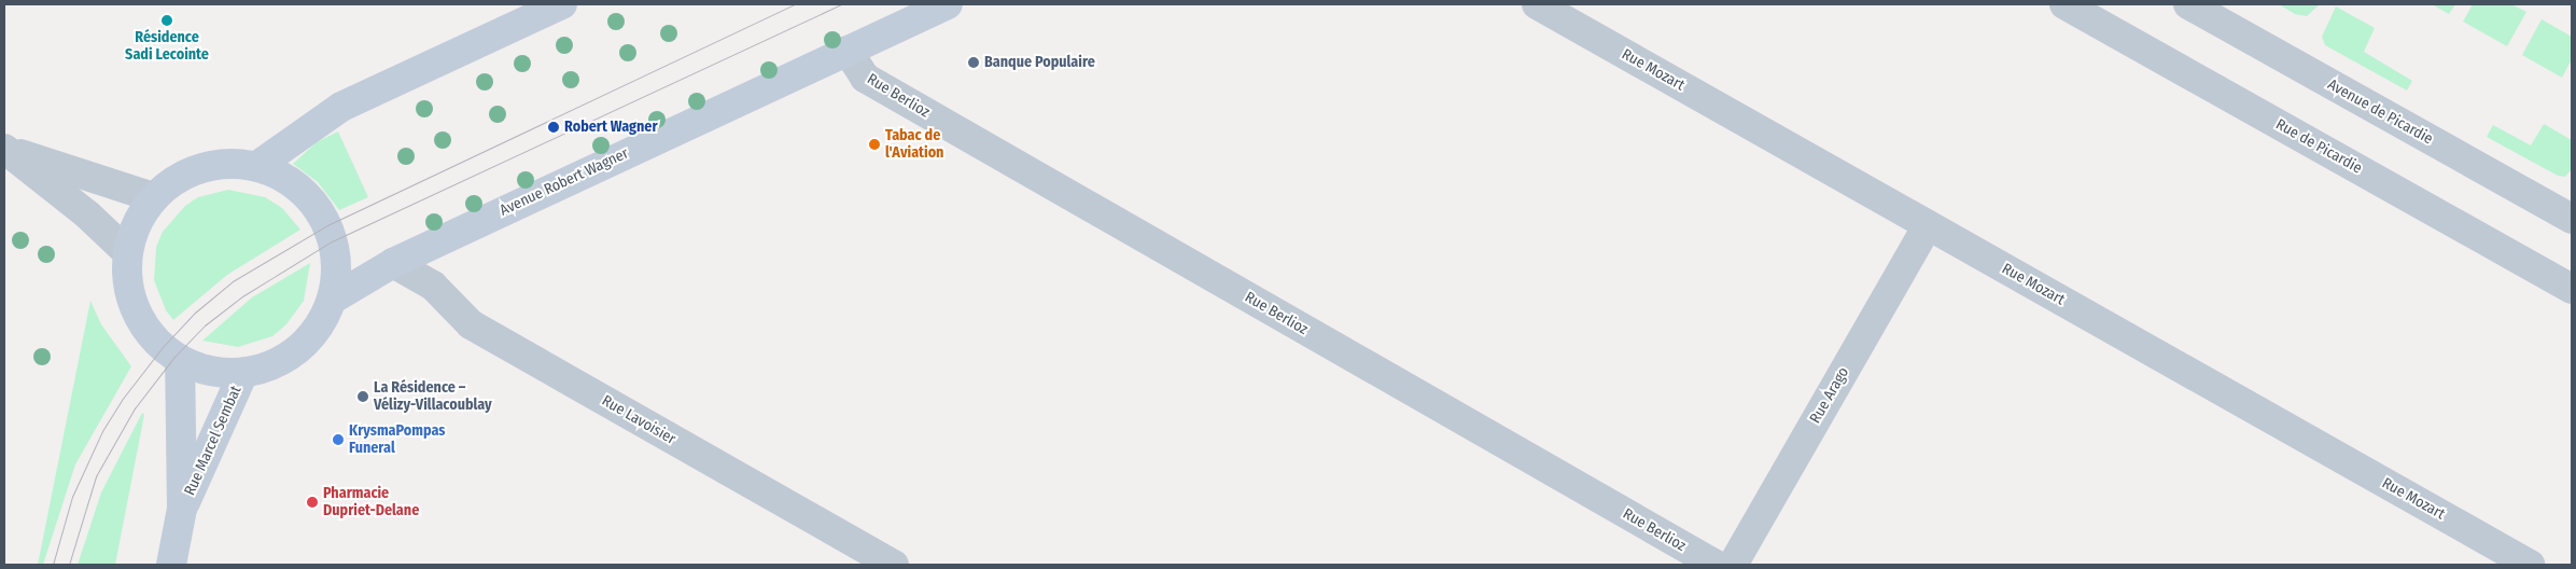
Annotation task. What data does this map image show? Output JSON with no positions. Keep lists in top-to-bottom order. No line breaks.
{"streets":{"main road":["Avenue Robert Wagner","Rue Marcel Sembat"],"street":["Rue Mozart","Rue Berlioz","Avenue de Picardie","Rue de Picardie","Rue Arago","Rue Lavoisier"]},"crossings":[["Rue Mozart","Rue Arago"],["Rue Berlioz","Avenue Robert Wagner"],["Avenue Robert Wagner","Rue Lavoisier"]],"places":["Résidence Sadi Lecointe","Banque Populaire","Robert Wagner","Tabac de l'Aviation","La Résidence – Vélizy-Villacoublay","KrysmaPompas Funeral","Pharmacie Dupriet-Delane"]}
